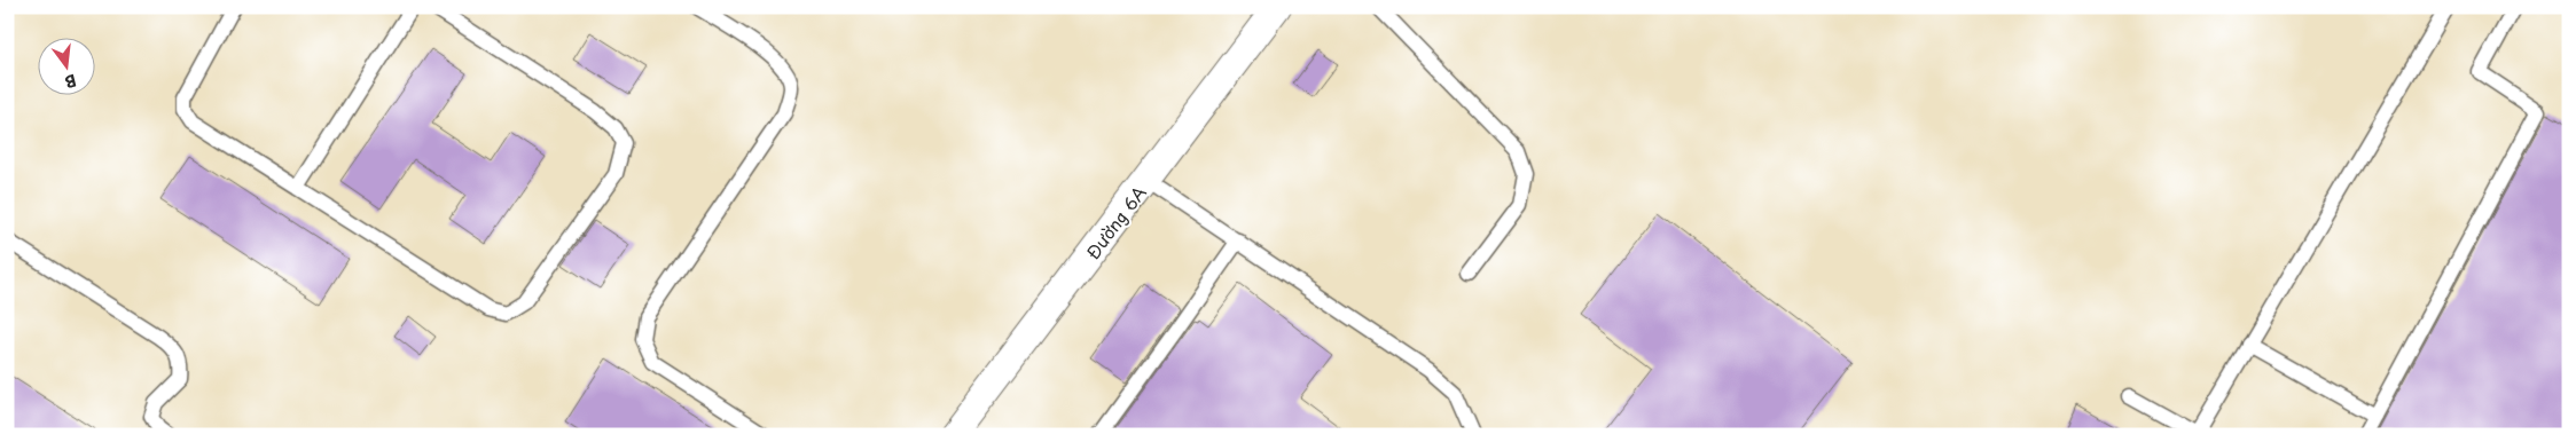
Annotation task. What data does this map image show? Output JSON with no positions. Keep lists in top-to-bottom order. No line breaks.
{"streets":{"street":["Đường 6A"]},"north":"bottom"}
